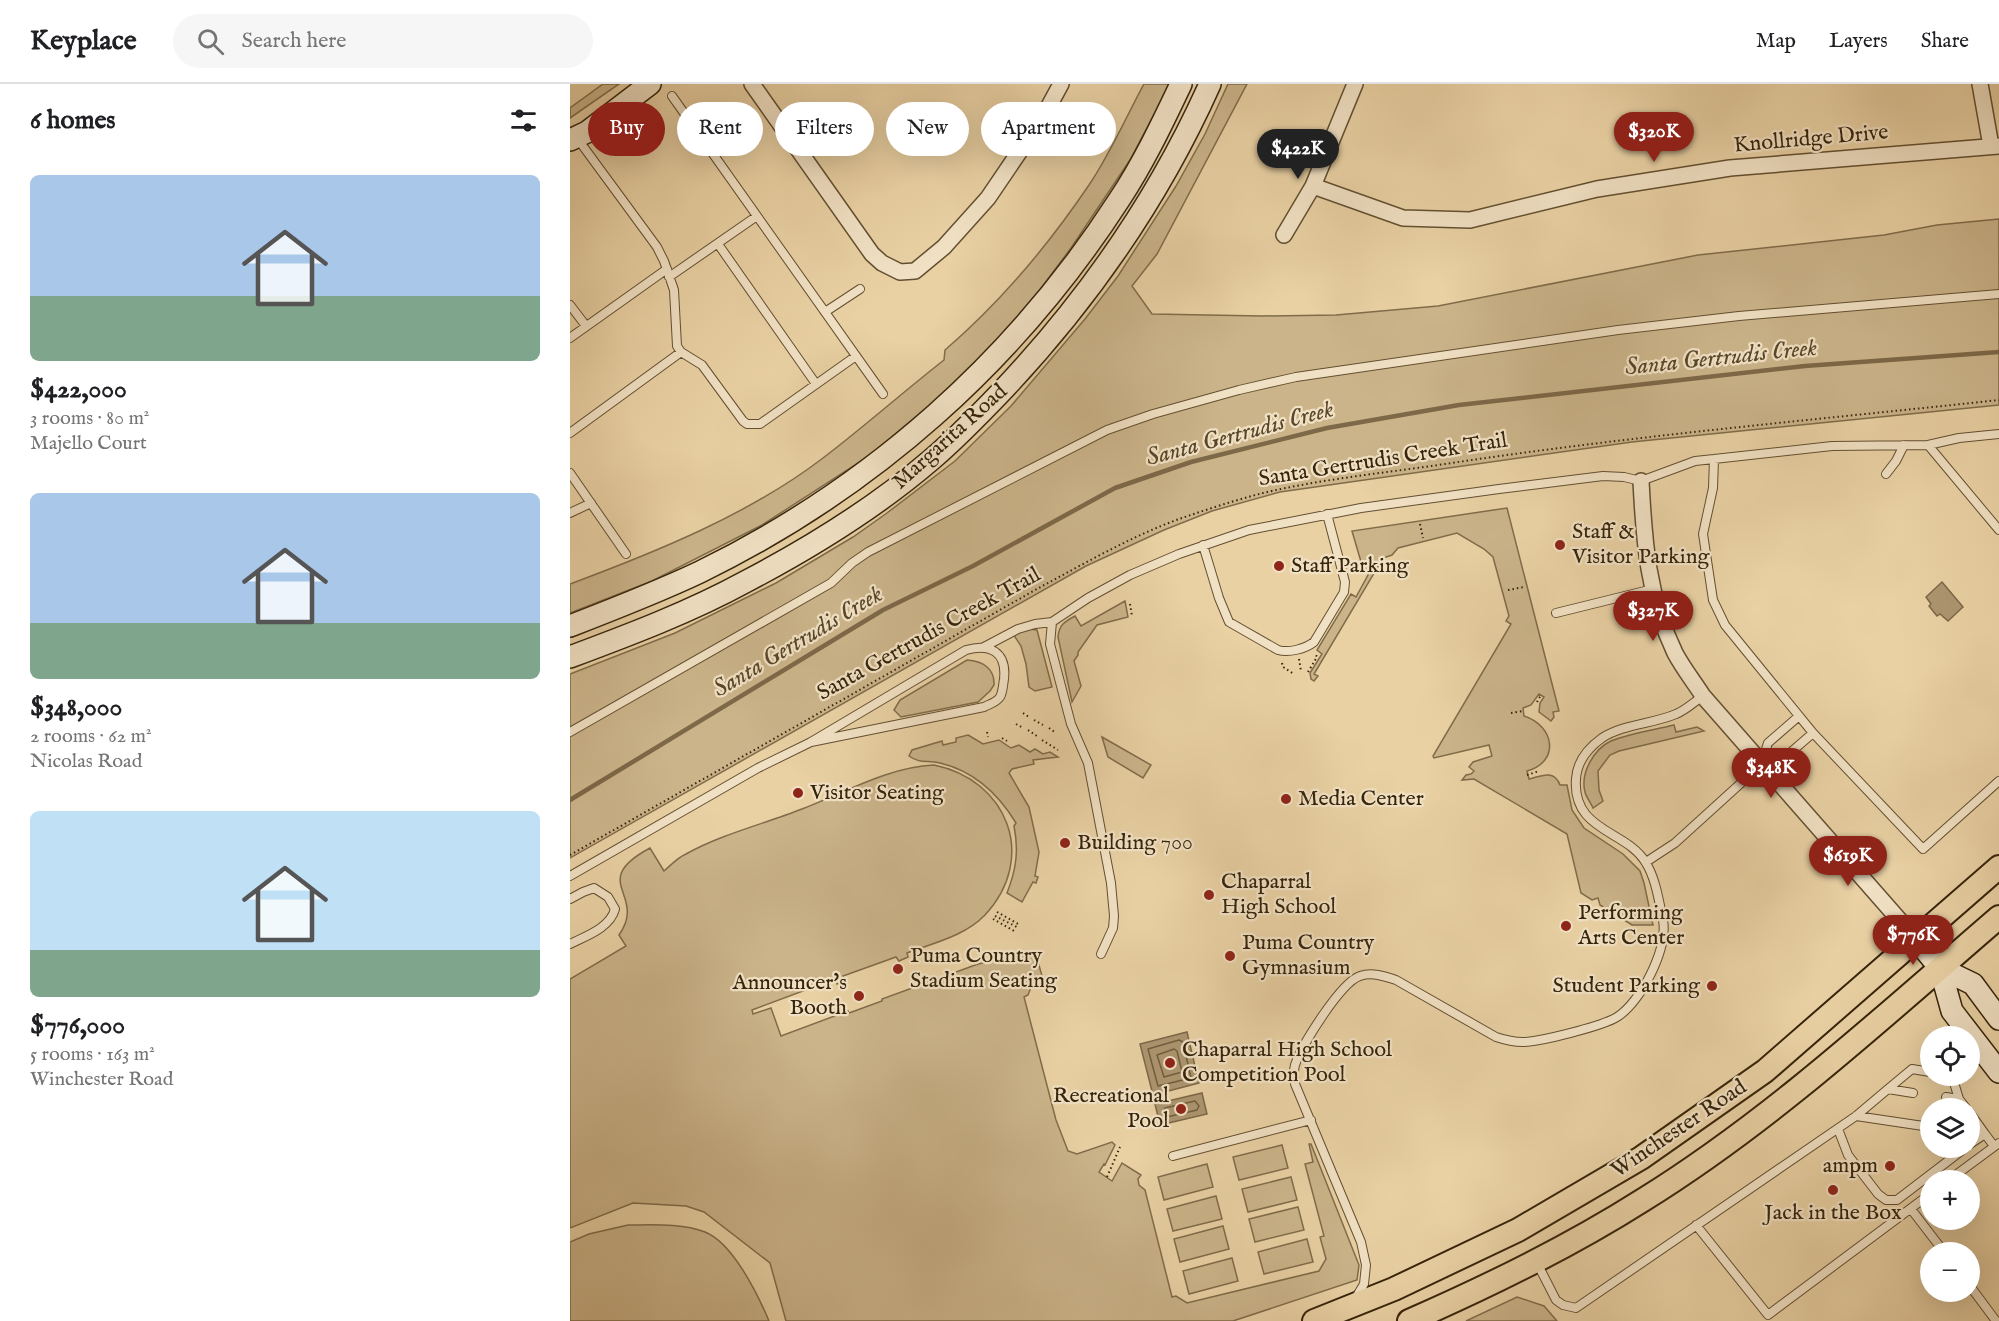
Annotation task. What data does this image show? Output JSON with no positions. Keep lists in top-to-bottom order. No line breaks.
{"streets":{"main road":["Margarita Road","Winchester Road"],"street":["Knollridge Drive"],"path":["Santa Gertrudis Creek Trail"]},"water":["Santa Gertrudis Creek"],"places":["Staff & Visitor Parking","Staff Parking","Visitor Seating","Media Center","Building 700","Chaparral High School","Performing Arts Center","Puma Country Gymnasium","Puma Country Stadium Seating","Student Parking","Announcer's Booth","Chaparral High School Competition Pool","Recreational Pool","ampm","Jack in the Box"],"page":{"header":"Keyplace","search":"Search here","nav":["Map","Layers","Share"],"heading":"6 homes","chip":["Buy","Rent","Filters","New","Apartment"],"price":["$320K","$422K","$327K","$348K","$619K","$776K"],"list":[{"name":"$422,000","note":"3 rooms · 80 m² · Majello Court"},{"name":"$348,000","note":"2 rooms · 62 m² · Nicolas Road"},{"name":"$776,000","note":"5 rooms · 163 m² · Winchester Road"}],"map_buttons":["+","−"]}}
